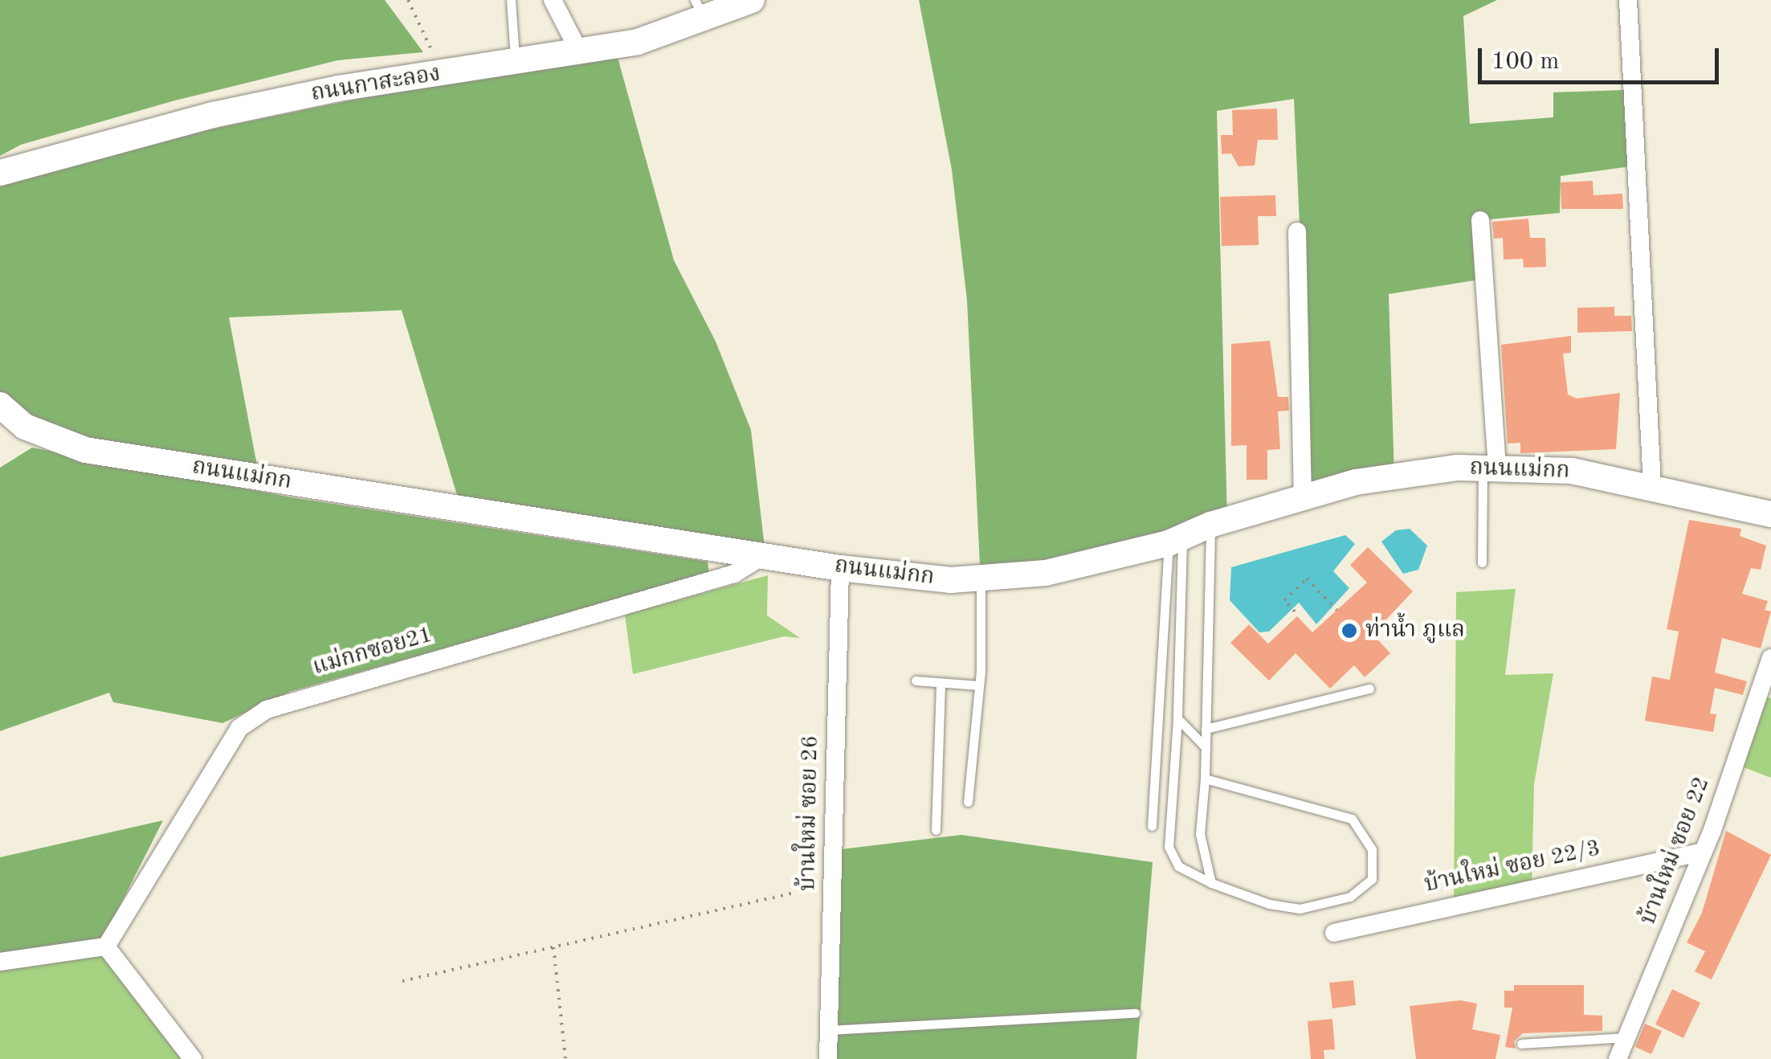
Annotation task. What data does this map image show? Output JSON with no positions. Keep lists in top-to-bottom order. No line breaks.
{"streets":{"street":["ถนนกาสะลอง","ถนนแม่กก","แม่กกซอย21","บ้านใหม่ ซอย 26","บ้านใหม่ ซอย 22","บ้านใหม่ ซอย 22/3"]},"crossings":[["ถนนแม่กก","แม่กกซอย21"],["ถนนแม่กก","บ้านใหม่ ซอย 26"],["บ้านใหม่ ซอย 22","บ้านใหม่ ซอย 22/3"]],"places":["ท่าน้ำ ภูแล"],"scale_bar":"100 m"}
